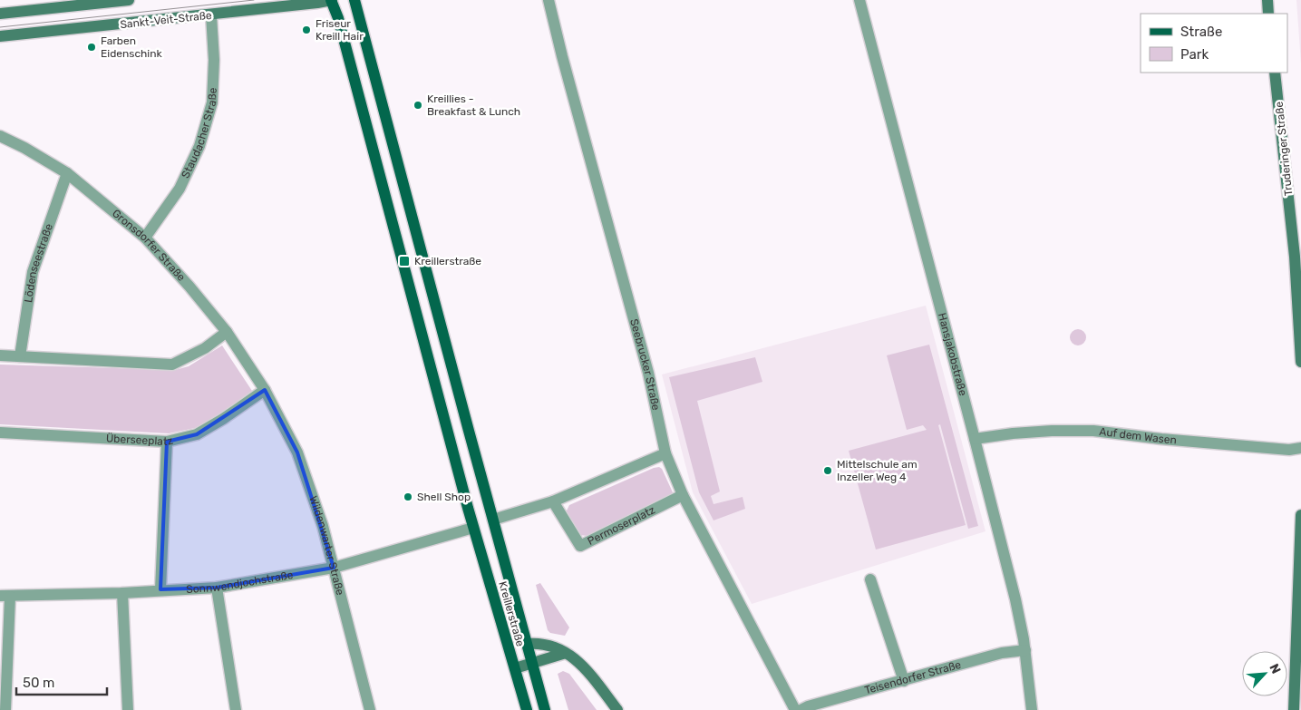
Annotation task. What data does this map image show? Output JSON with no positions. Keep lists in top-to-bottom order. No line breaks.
{"streets":{"main road":["Kreillerstraße"],"street":["Sankt-Veit-Straße","Staudacher Straße","Truderinger Straße","Gronsdorfer Straße","Lödenseestraße","Hansjakobstraße","Seebrucker Straße","Auf dem Wasen","Überseeplatz","Permoserplatz","Wildenwarter Straße","Sonnwendjochstraße","Teisendorfer Straße"]},"crossings":[["Sankt-Veit-Straße","Staudacher Straße"],["Sankt-Veit-Straße","Kreillerstraße"],["Staudacher Straße","Gronsdorfer Straße"],["Gronsdorfer Straße","Lödenseestraße"],["Gronsdorfer Straße","Überseeplatz"],["Gronsdorfer Straße","Wildenwarter Straße"],["Hansjakobstraße","Auf dem Wasen"],["Hansjakobstraße","Teisendorfer Straße"],["Seebrucker Straße","Permoserplatz"],["Überseeplatz","Wildenwarter Straße"],["Wildenwarter Straße","Sonnwendjochstraße"],["Sonnwendjochstraße","Kreillerstraße"]],"places":{"other":["Friseur Kreill Hair","Farben Eidenschink","Kreillies - Breakfast & Lunch","Mittelschule am Inzeller Weg 4","Shell Shop"],"transit":["Kreillerstraße"]},"legend":["Straße","Park"],"scale_bar":"50 m","north":"top right"}
